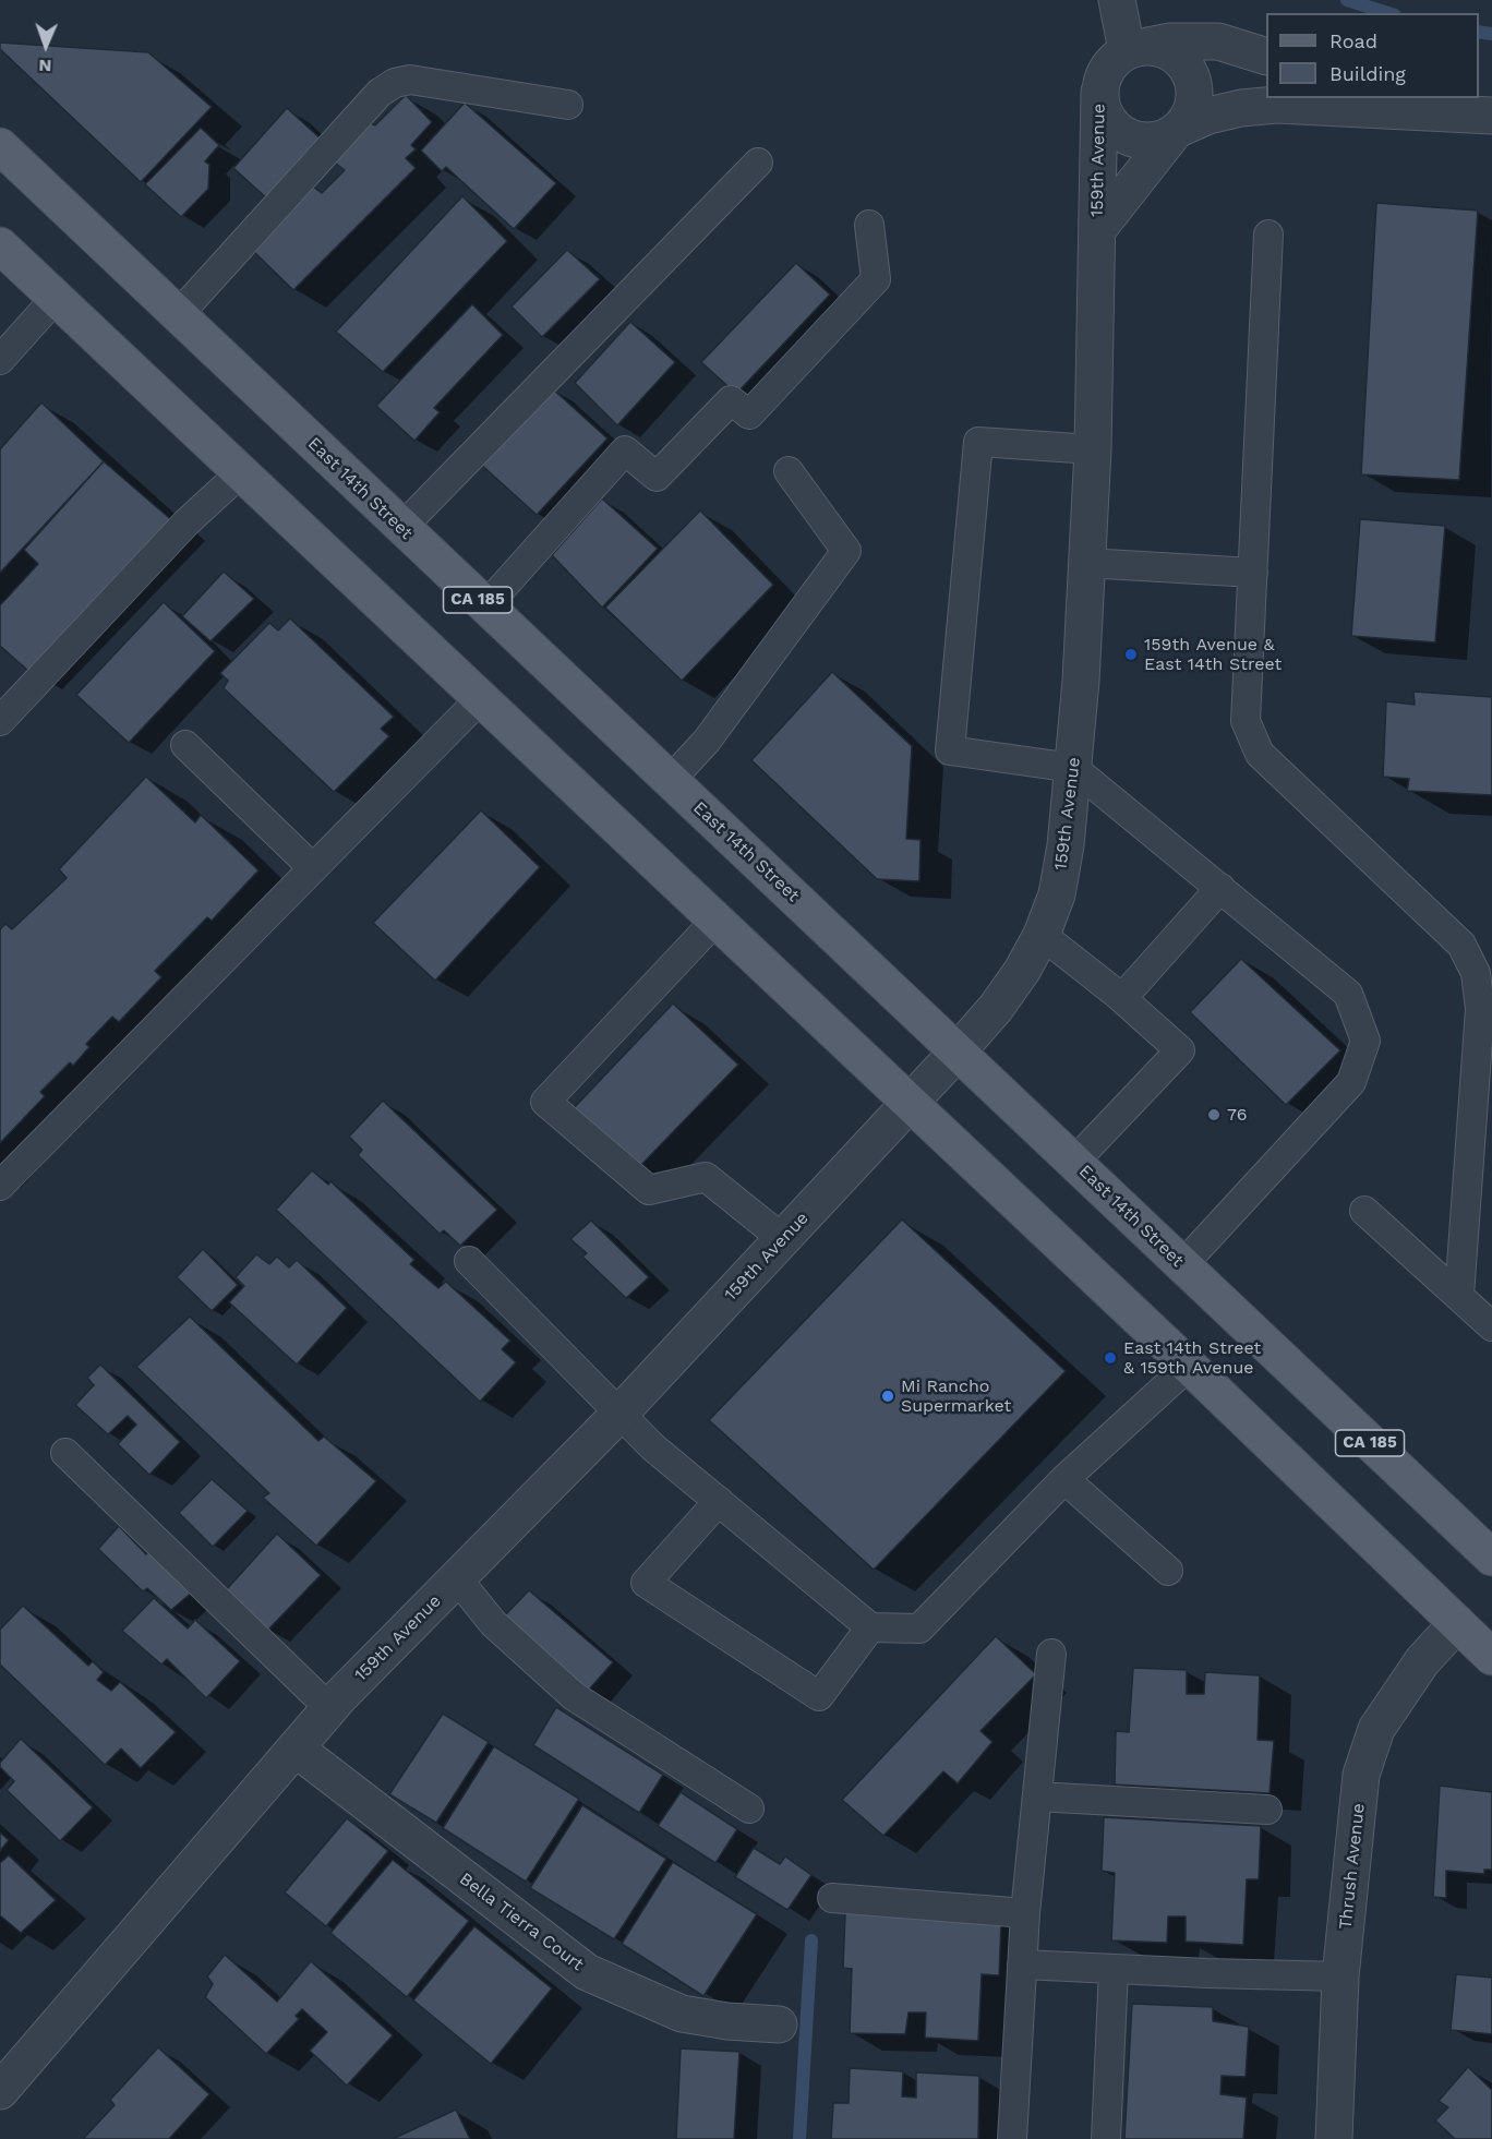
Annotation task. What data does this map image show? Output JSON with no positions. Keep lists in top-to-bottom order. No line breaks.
{"streets":{"main road":["East 14th Street","CA 185"],"street":["159th Avenue","Thrush Avenue","Bella Tierra Court"]},"crossings":[["159th Avenue","East 14th Street"],["159th Avenue","Bella Tierra Court"]],"places":["159th Avenue & East 14th Street","76","East 14th Street & 159th Avenue","Mi Rancho Supermarket"],"legend":["Road","Building"],"north":"bottom"}
